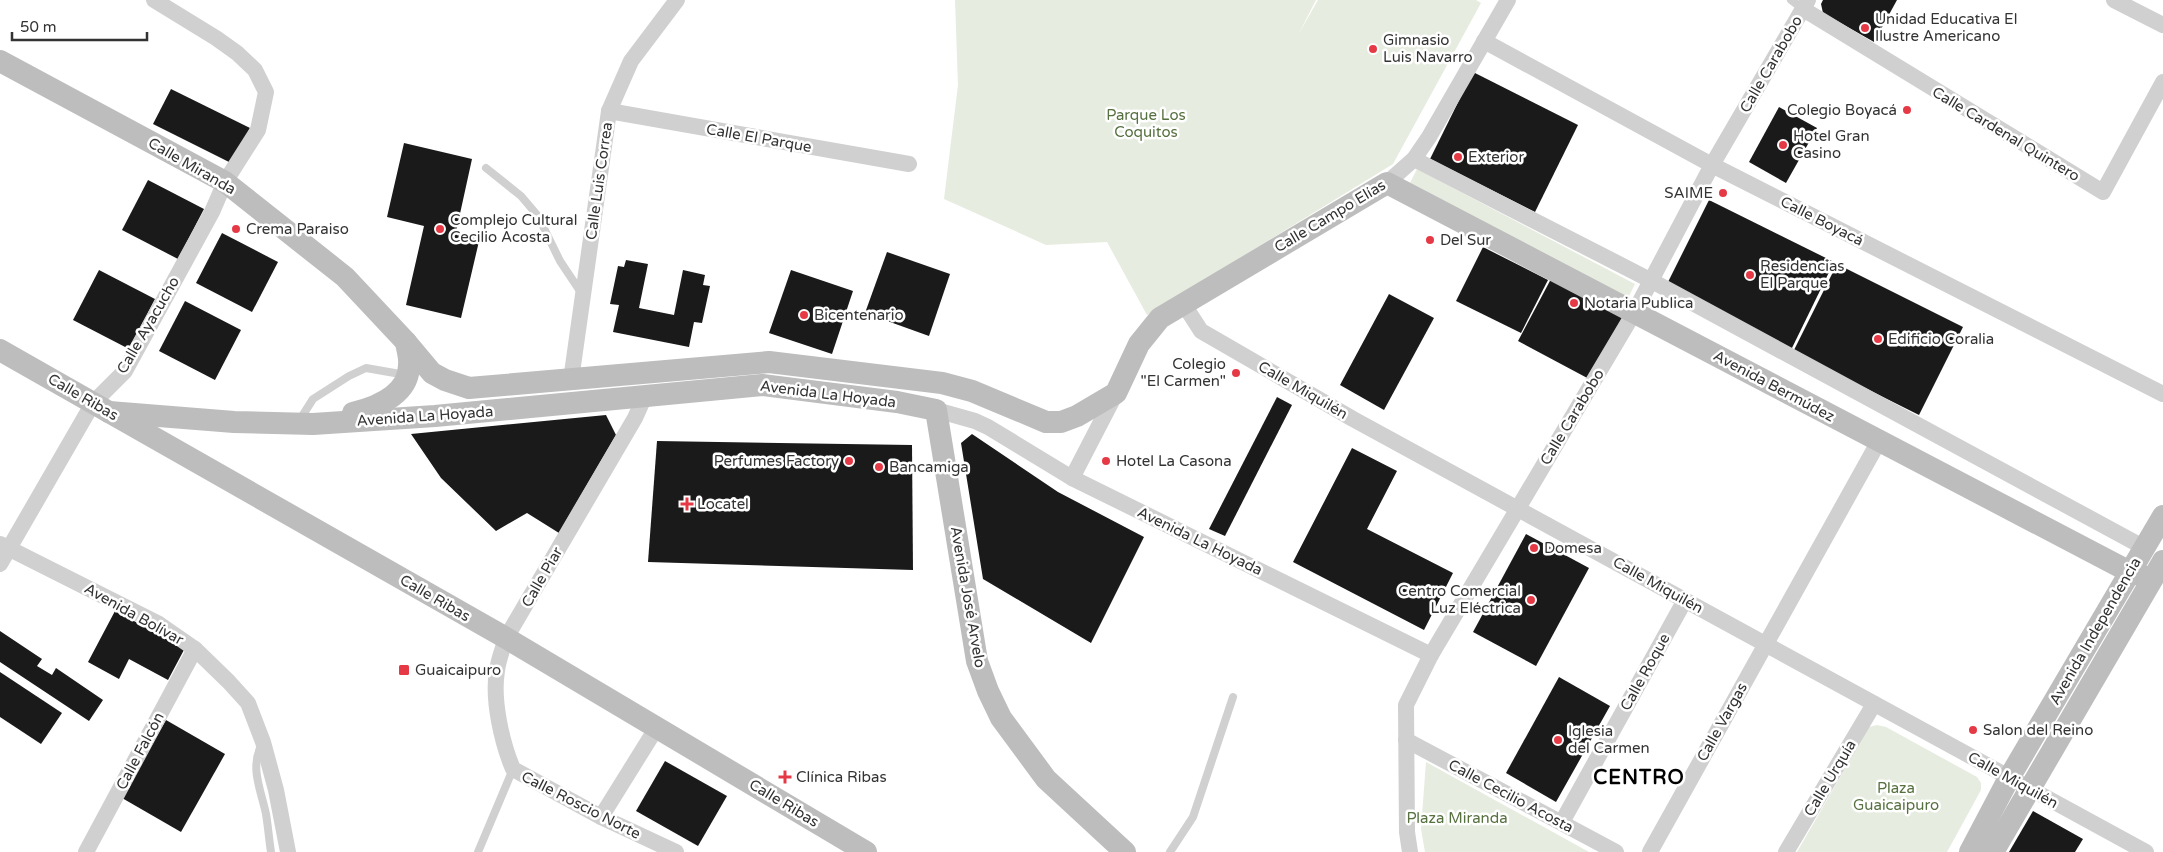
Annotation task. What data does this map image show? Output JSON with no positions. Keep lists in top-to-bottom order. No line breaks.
{"streets":{"street":["Calle Carabobo","Calle Cardenal Quintero","Calle El Parque","Calle Miranda","Calle Luis Correa","Calle Campo Elías","Calle Boyacá","Calle Ayacucho","Avenida Bermúdez","Calle Miquilén","Avenida La Hoyada","Calle Ribas","Calle Piar","Avenida José Arvelo","Avenida Bolívar","Avenida Independencia","Calle Roque","Calle Vargas","Calle Falcón","Calle Urquía","Calle Cecilio Acosta","Calle Roscio Norte"]},"crossings":[["Calle Carabobo","Calle Cardenal Quintero"],["Calle Carabobo","Calle Boyacá"],["Calle Carabobo","Avenida Bermúdez"],["Calle Carabobo","Calle Miquilén"],["Calle Carabobo","Avenida La Hoyada"],["Calle Carabobo","Calle Cecilio Acosta"],["Calle El Parque","Calle Luis Correa"],["Calle Miranda","Calle Ayacucho"],["Calle Miranda","Avenida La Hoyada"],["Calle Luis Correa","Avenida La Hoyada"],["Calle Campo Elías","Calle Boyacá"],["Calle Campo Elías","Avenida Bermúdez"],["Calle Campo Elías","Calle Miquilén"],["Calle Campo Elías","Avenida La Hoyada"],["Calle Ayacucho","Avenida La Hoyada"],["Calle Ayacucho","Calle Ribas"],["Calle Ayacucho","Avenida Bolívar"],["Avenida Bermúdez","Avenida Independencia"],["Avenida Bermúdez","Calle Vargas"],["Calle Miquilén","Avenida Independencia"],["Calle Miquilén","Calle Roque"],["Calle Miquilén","Calle Vargas"],["Calle Miquilén","Calle Urquía"],["Avenida La Hoyada","Calle Ribas"],["Avenida La Hoyada","Calle Piar"],["Avenida La Hoyada","Avenida José Arvelo"],["Calle Ribas","Calle Piar"],["Calle Piar","Calle Roscio Norte"],["Avenida Bolívar","Calle Falcón"],["Calle Roque","Calle Cecilio Acosta"]],"districts":["CENTRO"],"parks":["Parque Los Coquitos","Plaza Guaicaipuro","Plaza Miranda"],"places":{"other":["Unidad Educativa El Ilustre Americano","Gimnasio Luis Navarro","Colegio Boyacá","Hotel Gran Casino","Exterior","SAIME","Crema Paraiso","Complejo Cultural Cecilio Acosta","Del Sur","Residencias El Parque","Notaria Publica","Bicentenario","Edificio Coralia","Colegio \"El Carmen\"","Perfumes Factory","Hotel La Casona","Bancamiga","Domesa","Centro Comercial Luz Eléctrica","Salon del Reino","Iglesia del Carmen"],"health":["Locatel","Clínica Ribas"],"transit":["Guaicaipuro"]},"scale_bar":"50 m"}
